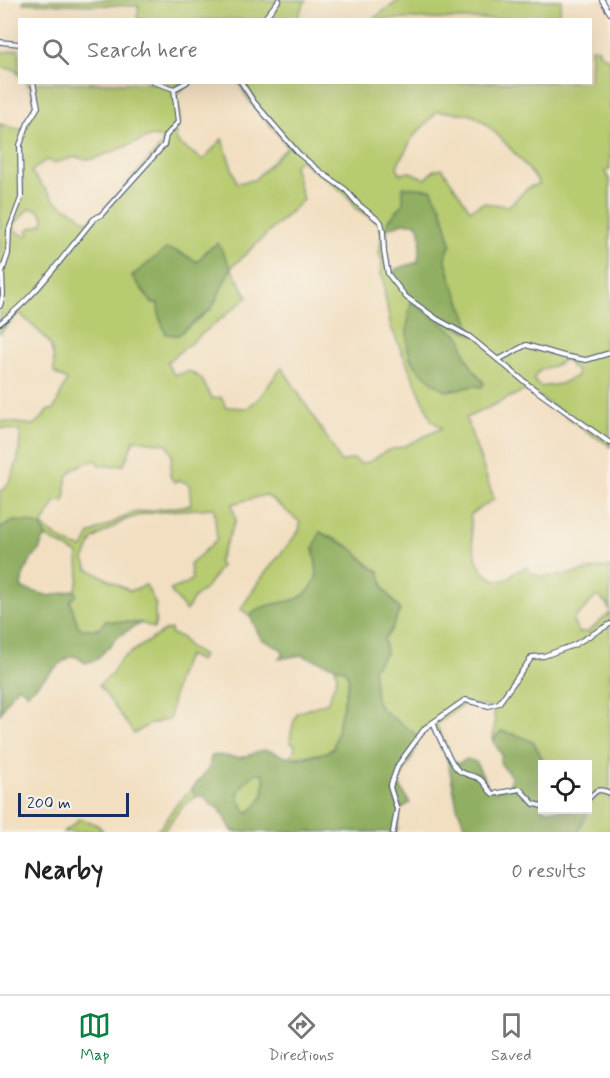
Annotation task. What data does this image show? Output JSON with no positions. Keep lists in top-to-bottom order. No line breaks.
{"scale_bar":"200 m","page":{"search":"Search here","scale":"200 m","heading":["Nearby","0 results"],"nav":["Map","Directions","Saved"]}}
